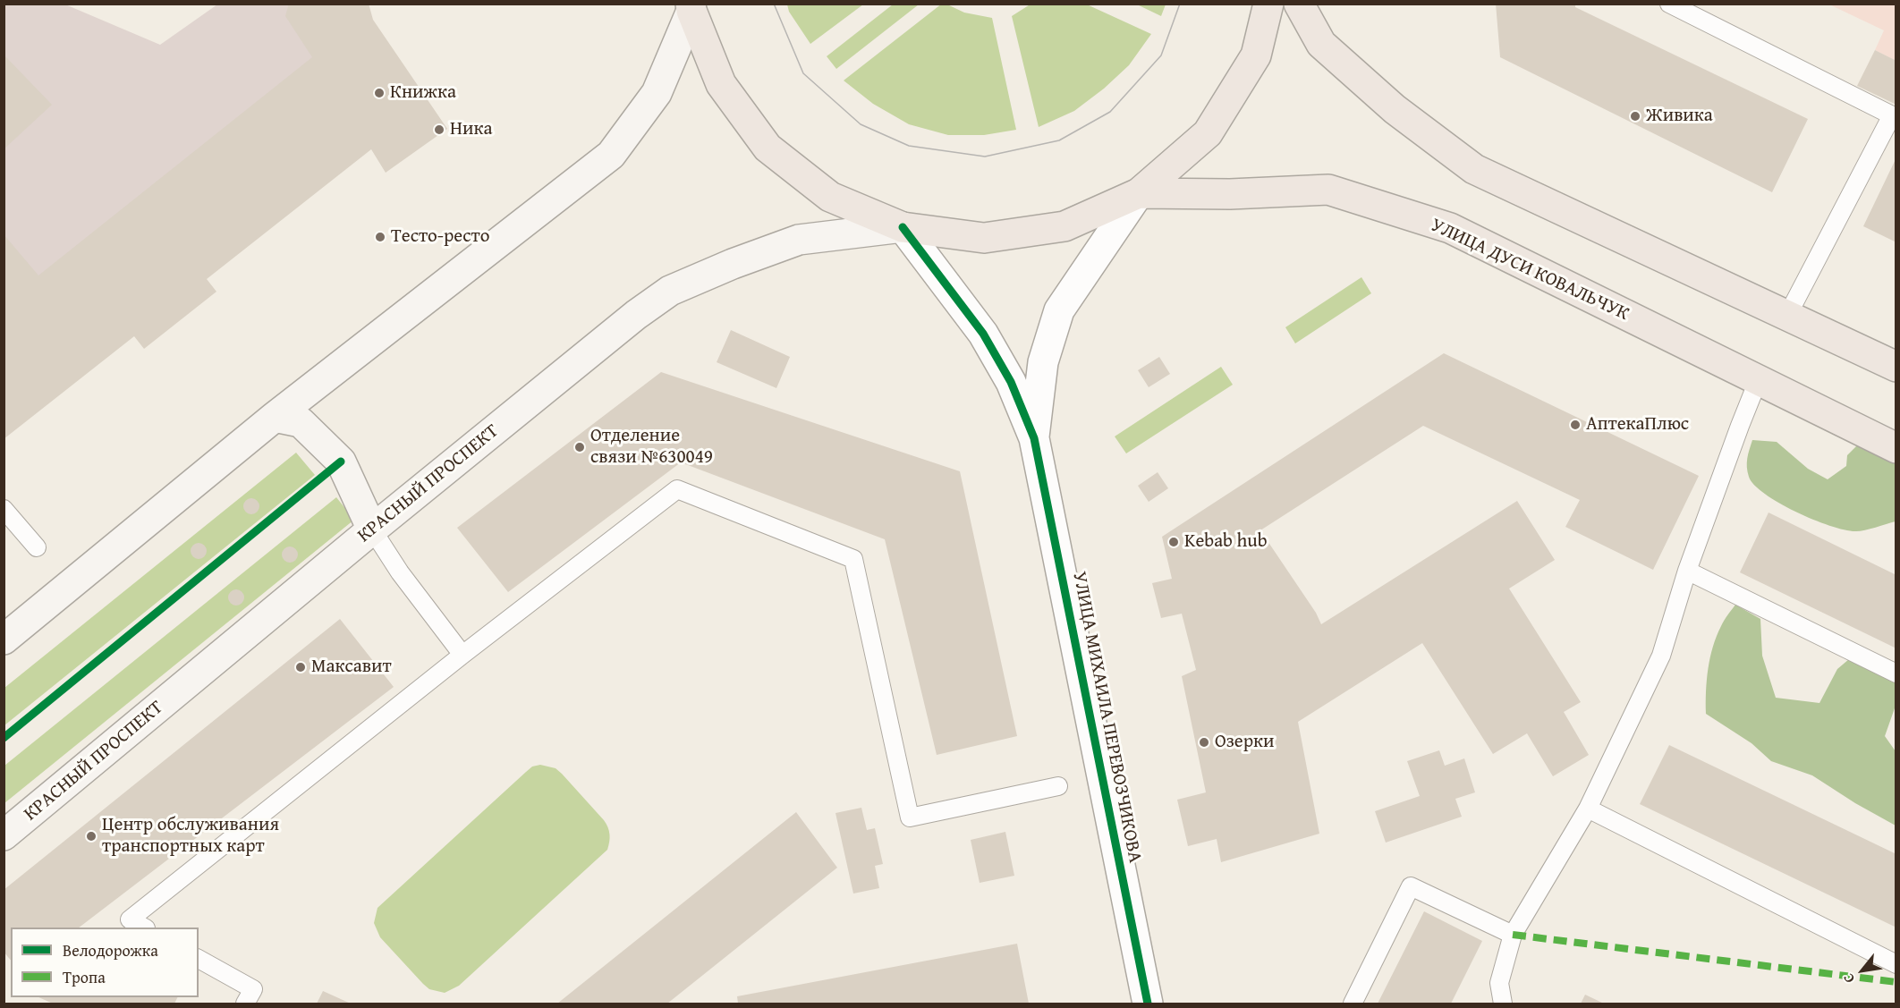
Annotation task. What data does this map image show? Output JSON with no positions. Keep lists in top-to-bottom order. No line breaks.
{"streets":{"main road":["УЛИЦА ДУСИ КОВАЛЬЧУК","КРАСНЫЙ ПРОСПЕКТ"],"street":["УЛИЦА МИХАИЛА ПЕРЕВОЗЧИКОВА"]},"places":["Книжка","Живика","Ника","Тесто-ресто","АптекаПлюс","Отделение связи №630049","Kebab hub","Максавит","Озерки","Центр обслуживания транспортных карт"],"legend":["Велодорожка","Тропа"],"north":"bottom left"}
